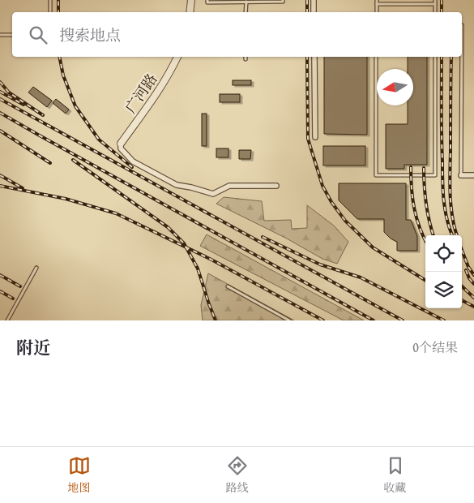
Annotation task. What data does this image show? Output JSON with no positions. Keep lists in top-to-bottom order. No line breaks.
{"streets":{"street":["广河路"]},"north":"left","page":{"search":"搜索地点","heading":["附近","0个结果"],"nav":["地图","路线","收藏"]}}
